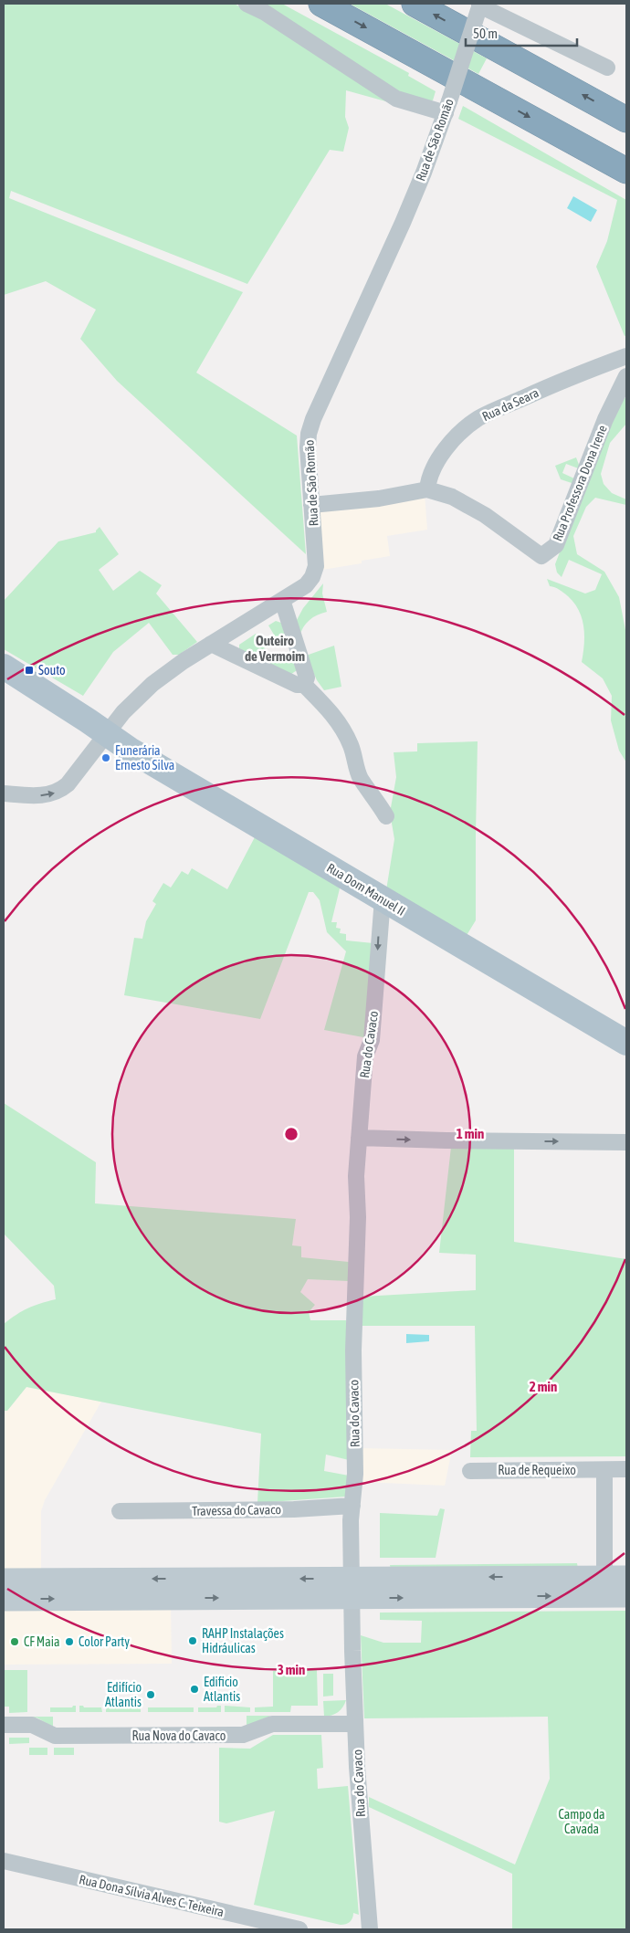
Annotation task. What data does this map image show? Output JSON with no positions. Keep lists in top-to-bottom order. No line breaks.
{"streets":{"main road":["Rua Dom Manuel II"],"street":["Rua de São Romão","Rua da Seara","Rua Professora Dona Irene","Rua do Cavaco","Rua de Requeixo","Travessa do Cavaco","Rua Nova do Cavaco","Rua Dona Sílvia Alves C. Teixeira"]},"crossings":[["Rua de São Romão","Rua Professora Dona Irene"],["Rua de São Romão","Rua Dom Manuel II"],["Rua da Seara","Rua Professora Dona Irene"],["Rua Dom Manuel II","Rua do Cavaco"],["Rua do Cavaco","Travessa do Cavaco"],["Rua do Cavaco","Rua Nova do Cavaco"]],"districts":["Outeiro de Vermoim"],"parks":["Campo da Cavada"],"places":{"transit":["Souto"],"other":["Funerária Ernesto Silva","RAHP Instalações Hidráulicas","CF Maia","Color Party","Edificio Atlantis","Edifício Atlantis"]},"scale_bar":"50 m","rings":["1 min","2 min","3 min"]}
